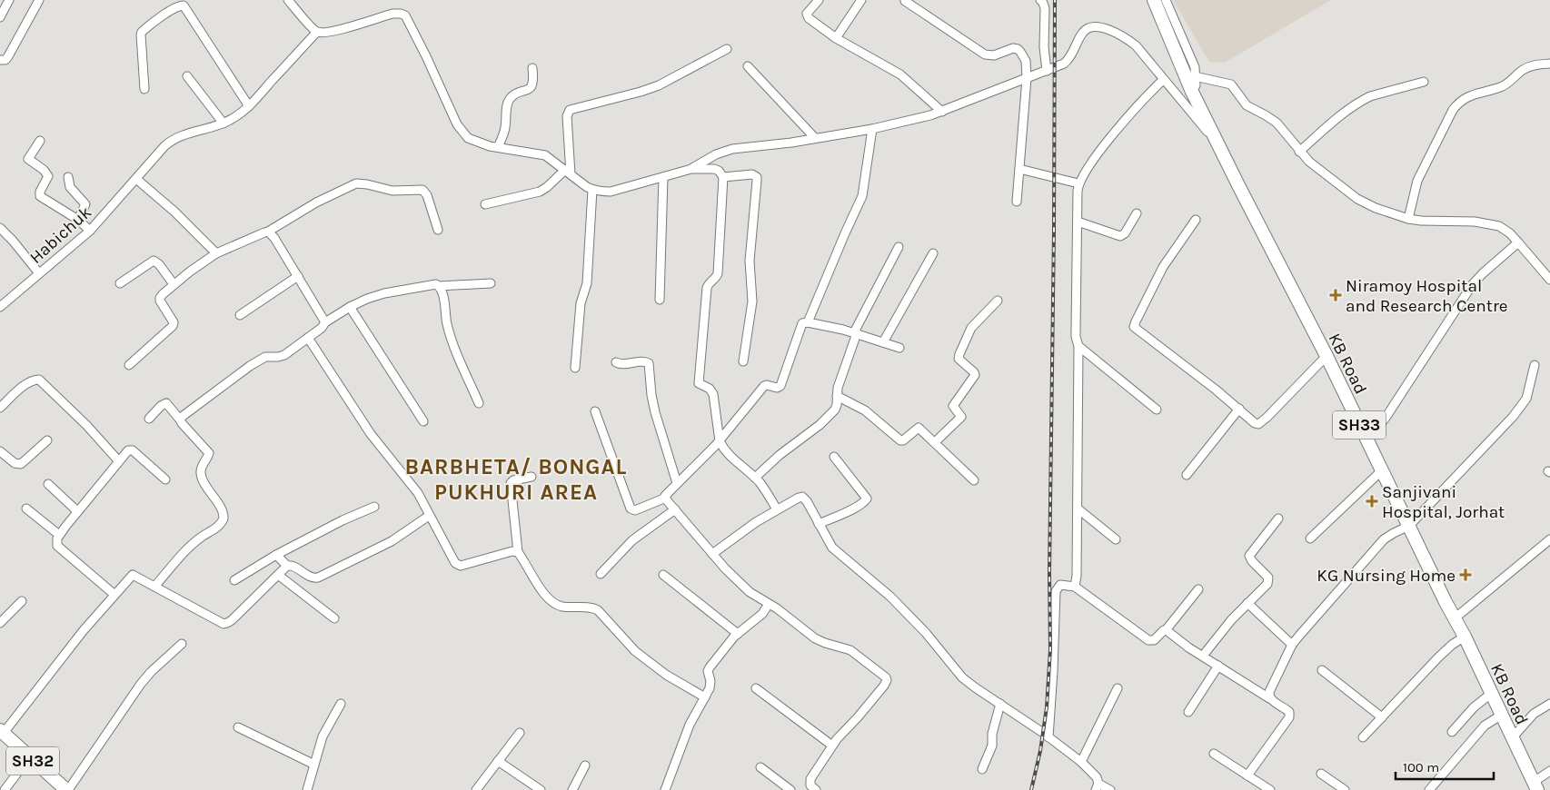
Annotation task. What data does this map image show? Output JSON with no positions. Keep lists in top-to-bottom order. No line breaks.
{"streets":{"main road":["KB Road","SH33","SH32"],"street":["Habichuk"]},"districts":["BARBHETA/ BONGAL PUKHURI AREA"],"places":{"health":["Niramoy Hospital and Research Centre","Sanjivani Hospital, Jorhat","KG Nursing Home"]},"scale_bar":"100 m"}
